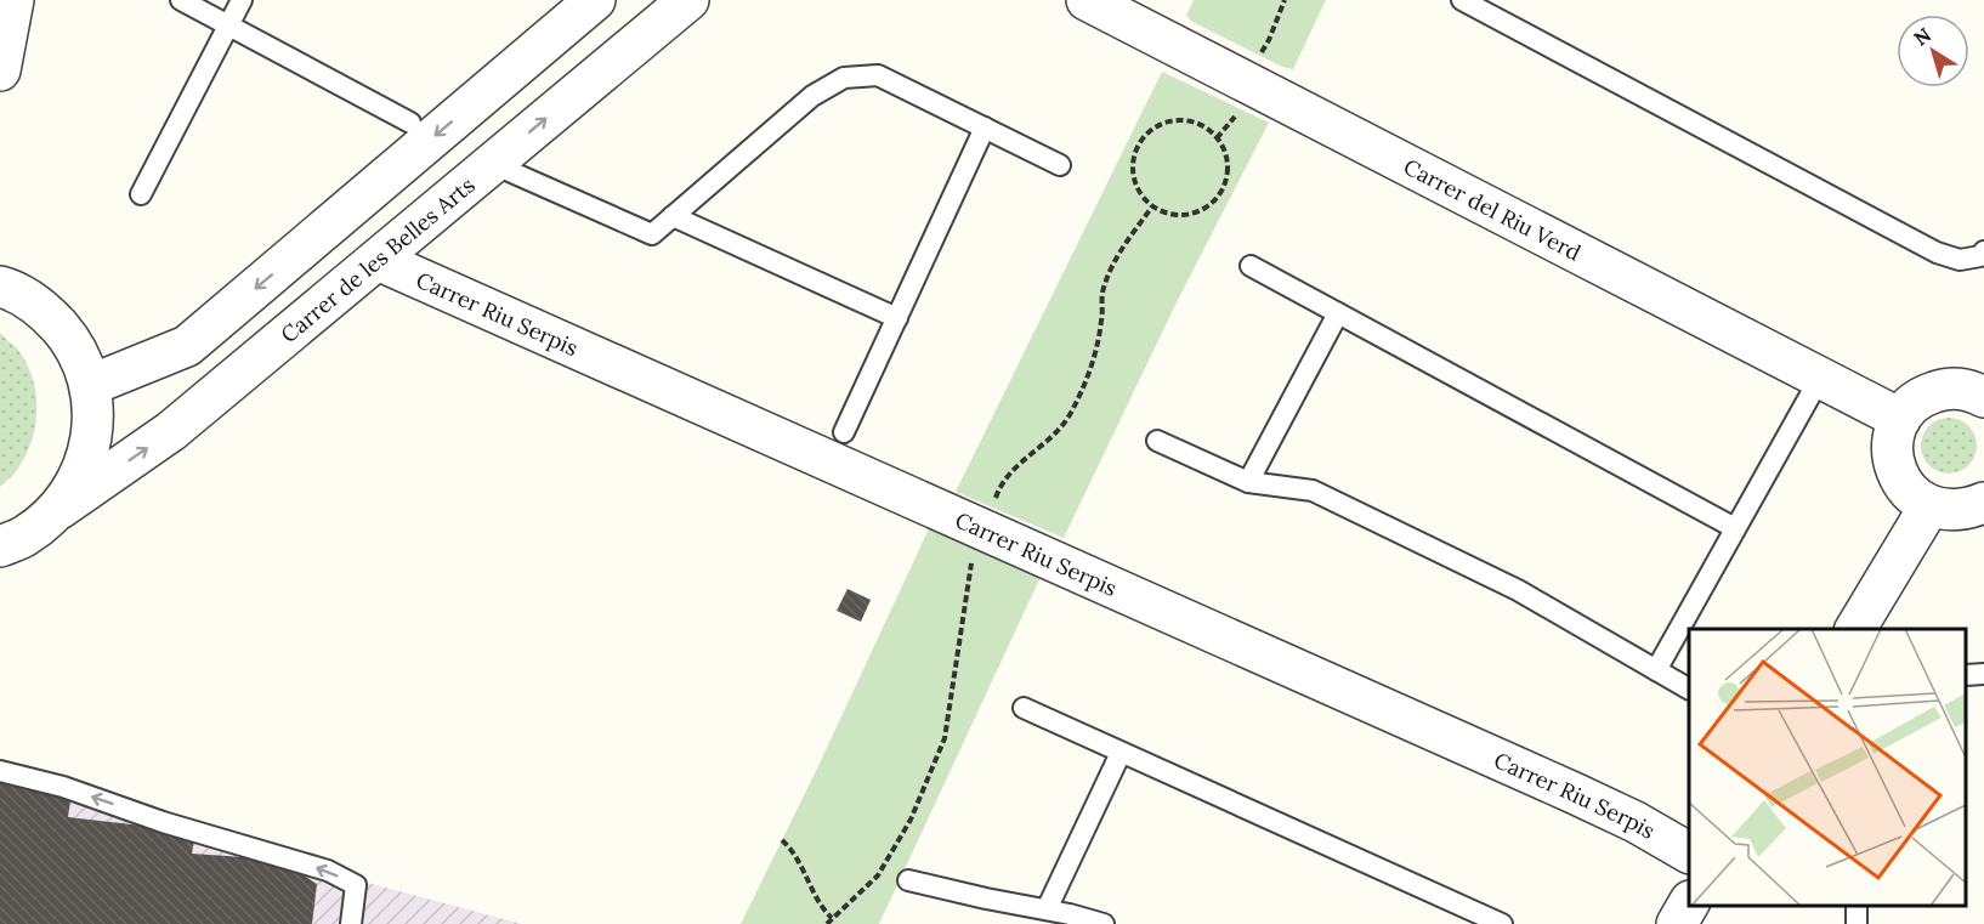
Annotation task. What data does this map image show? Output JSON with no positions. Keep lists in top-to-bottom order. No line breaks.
{"streets":{"street":["Carrer del Riu Verd","Carrer de les Belles Arts","Carrer Riu Serpis"]},"crossings":[["Carrer de les Belles Arts","Carrer Riu Serpis"]],"north":"top left"}
